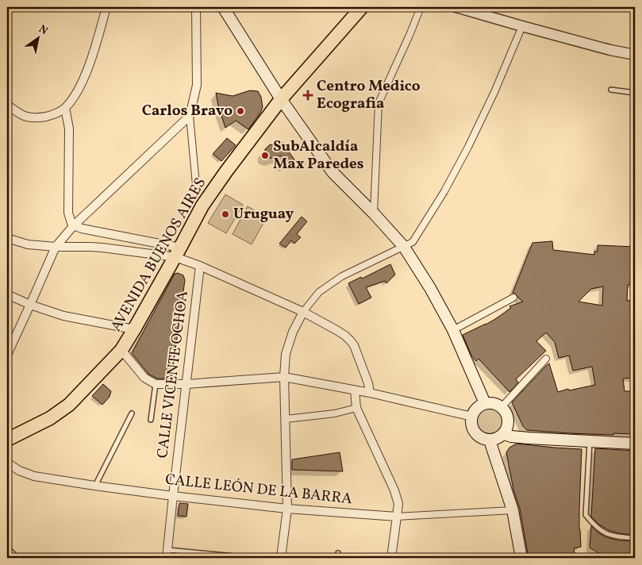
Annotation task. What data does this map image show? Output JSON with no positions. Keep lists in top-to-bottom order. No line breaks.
{"streets":{"main road":["AVENIDA BUENOS AIRES"],"street":["CALLE VICENTE OCHOA","CALLE LEÓN DE LA BARRA"]},"crossings":[["CALLE VICENTE OCHOA","CALLE LEÓN DE LA BARRA"]],"places":{"health":["Centro Medico Ecografia"],"other":["Carlos Bravo","SubAlcaldía Max Paredes","Uruguay"]},"north":"top right"}
